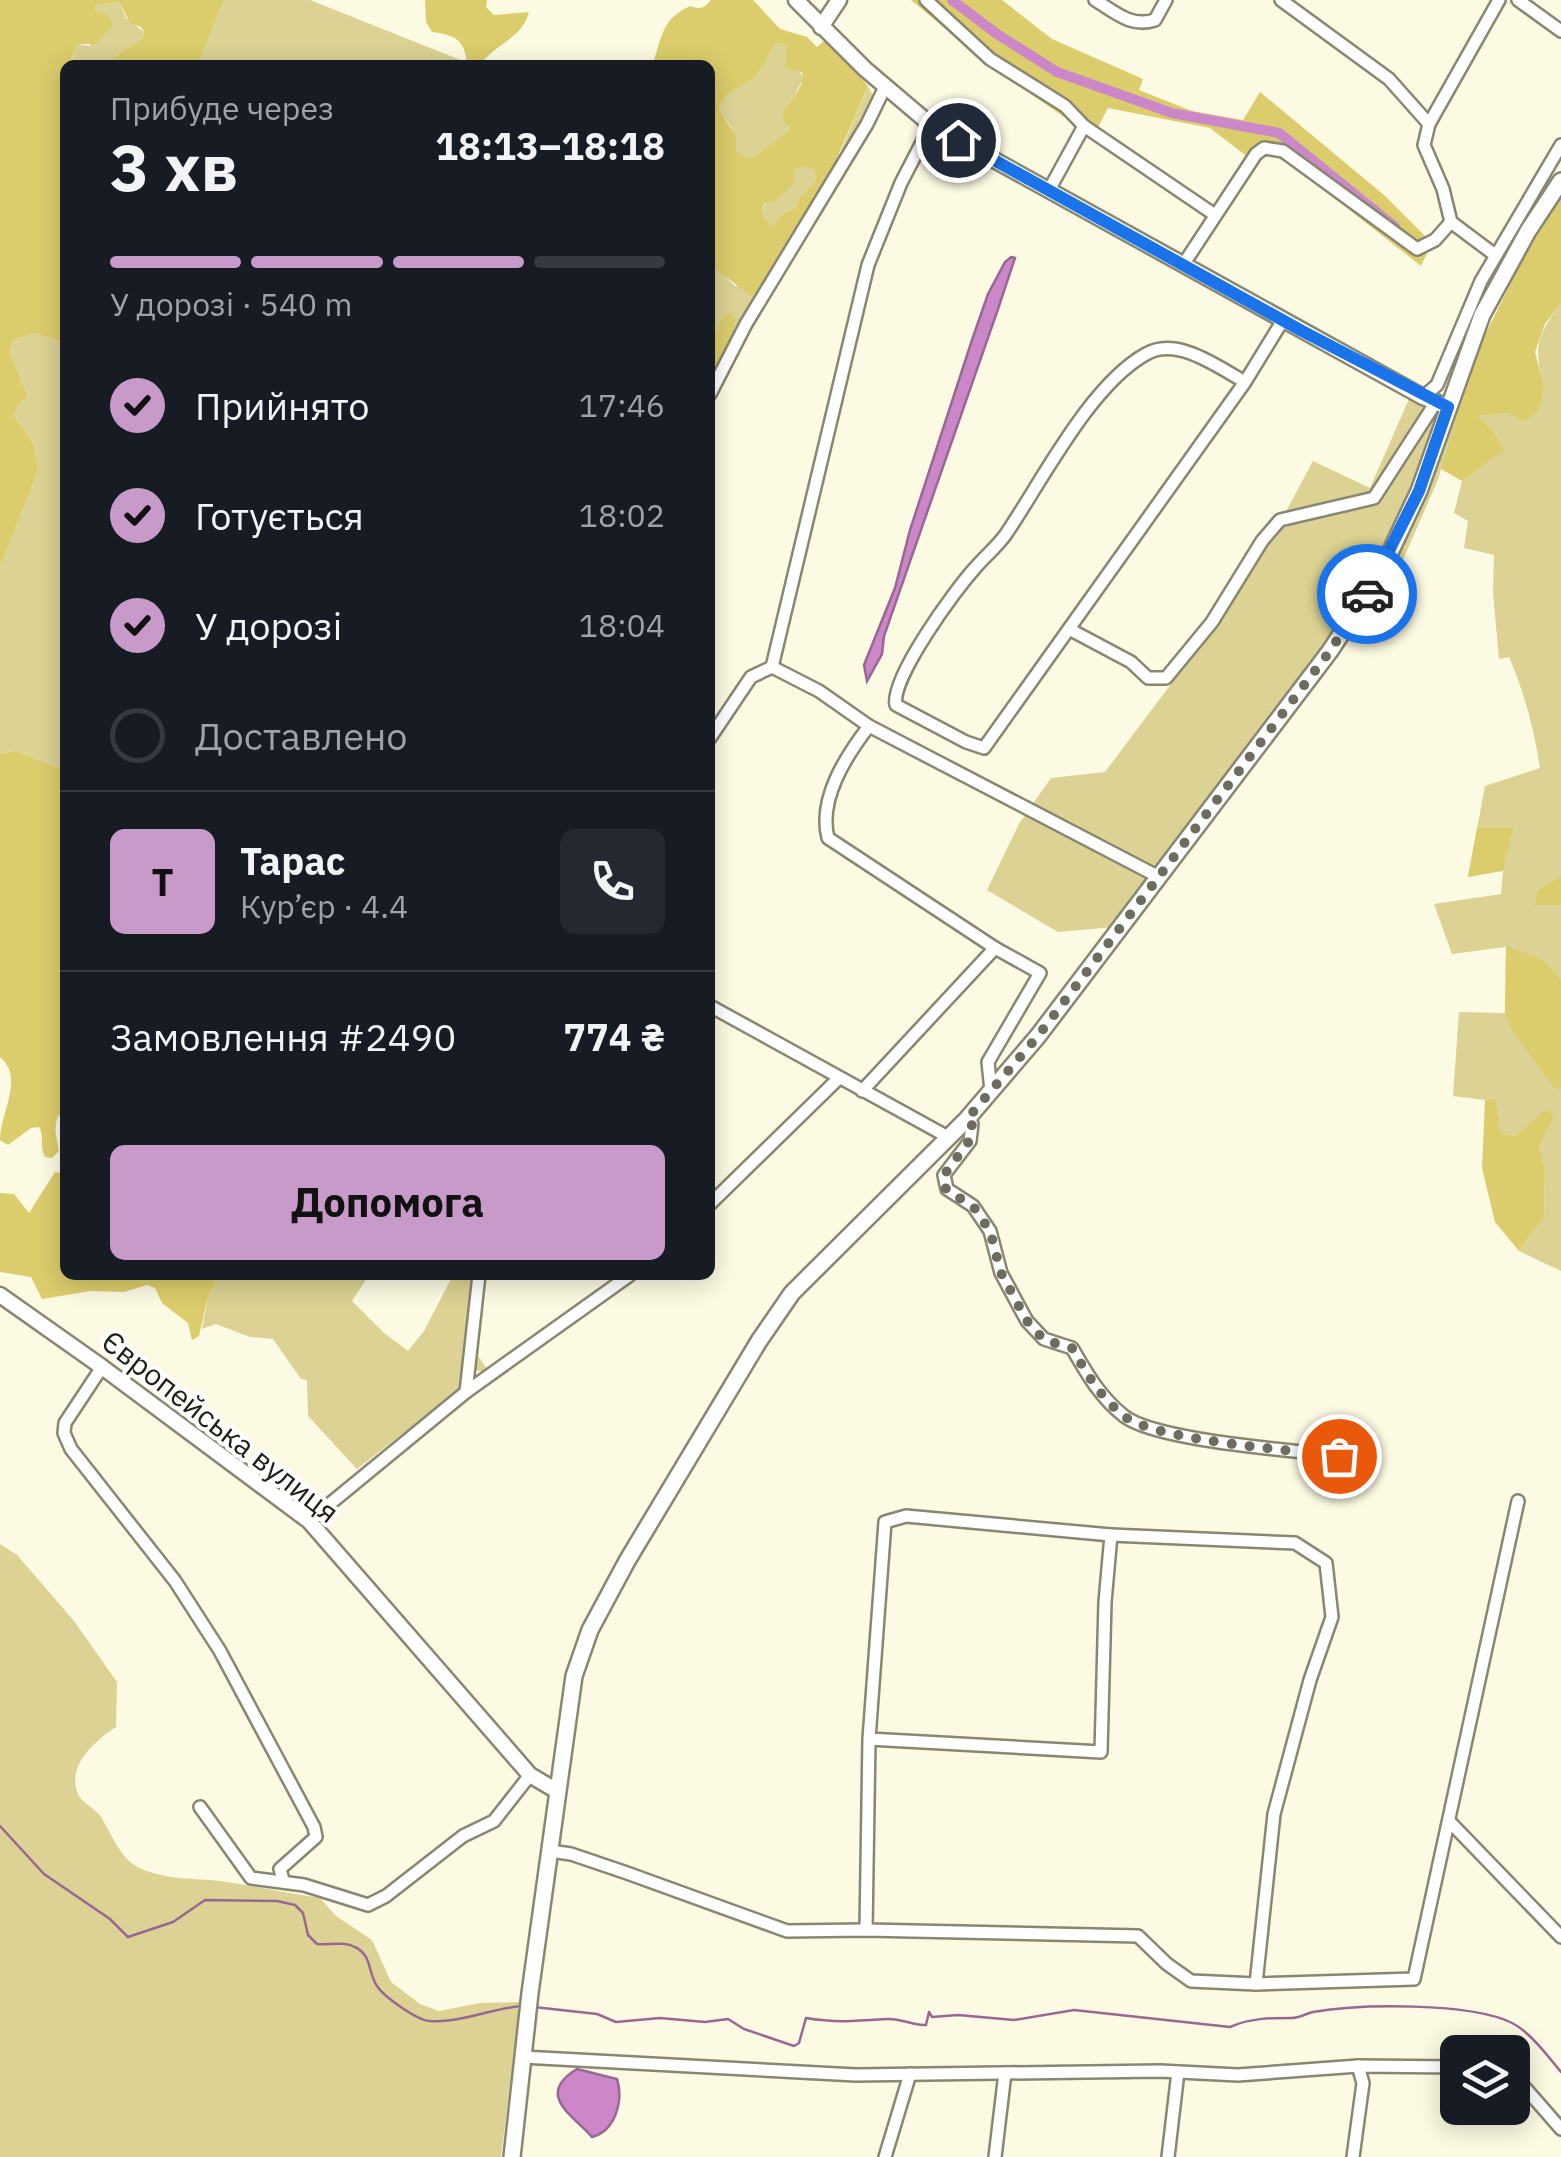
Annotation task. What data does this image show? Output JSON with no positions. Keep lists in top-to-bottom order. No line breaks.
{"streets":{"street":["Європейська вулиця"]},"page":{"heading":["3 хв","Прибуде через","18:13–18:18"],"panel":["Тарас","Кур’єр · 4.4","Замовлення #2490","774 ₴"],"bar":"У дорозі · 540 m","list":[["Прийнято","17:46"],["Готується","18:02"],["У дорозі","18:04"],"Доставлено"],"round":"Т","buttons":"Допомога"}}
